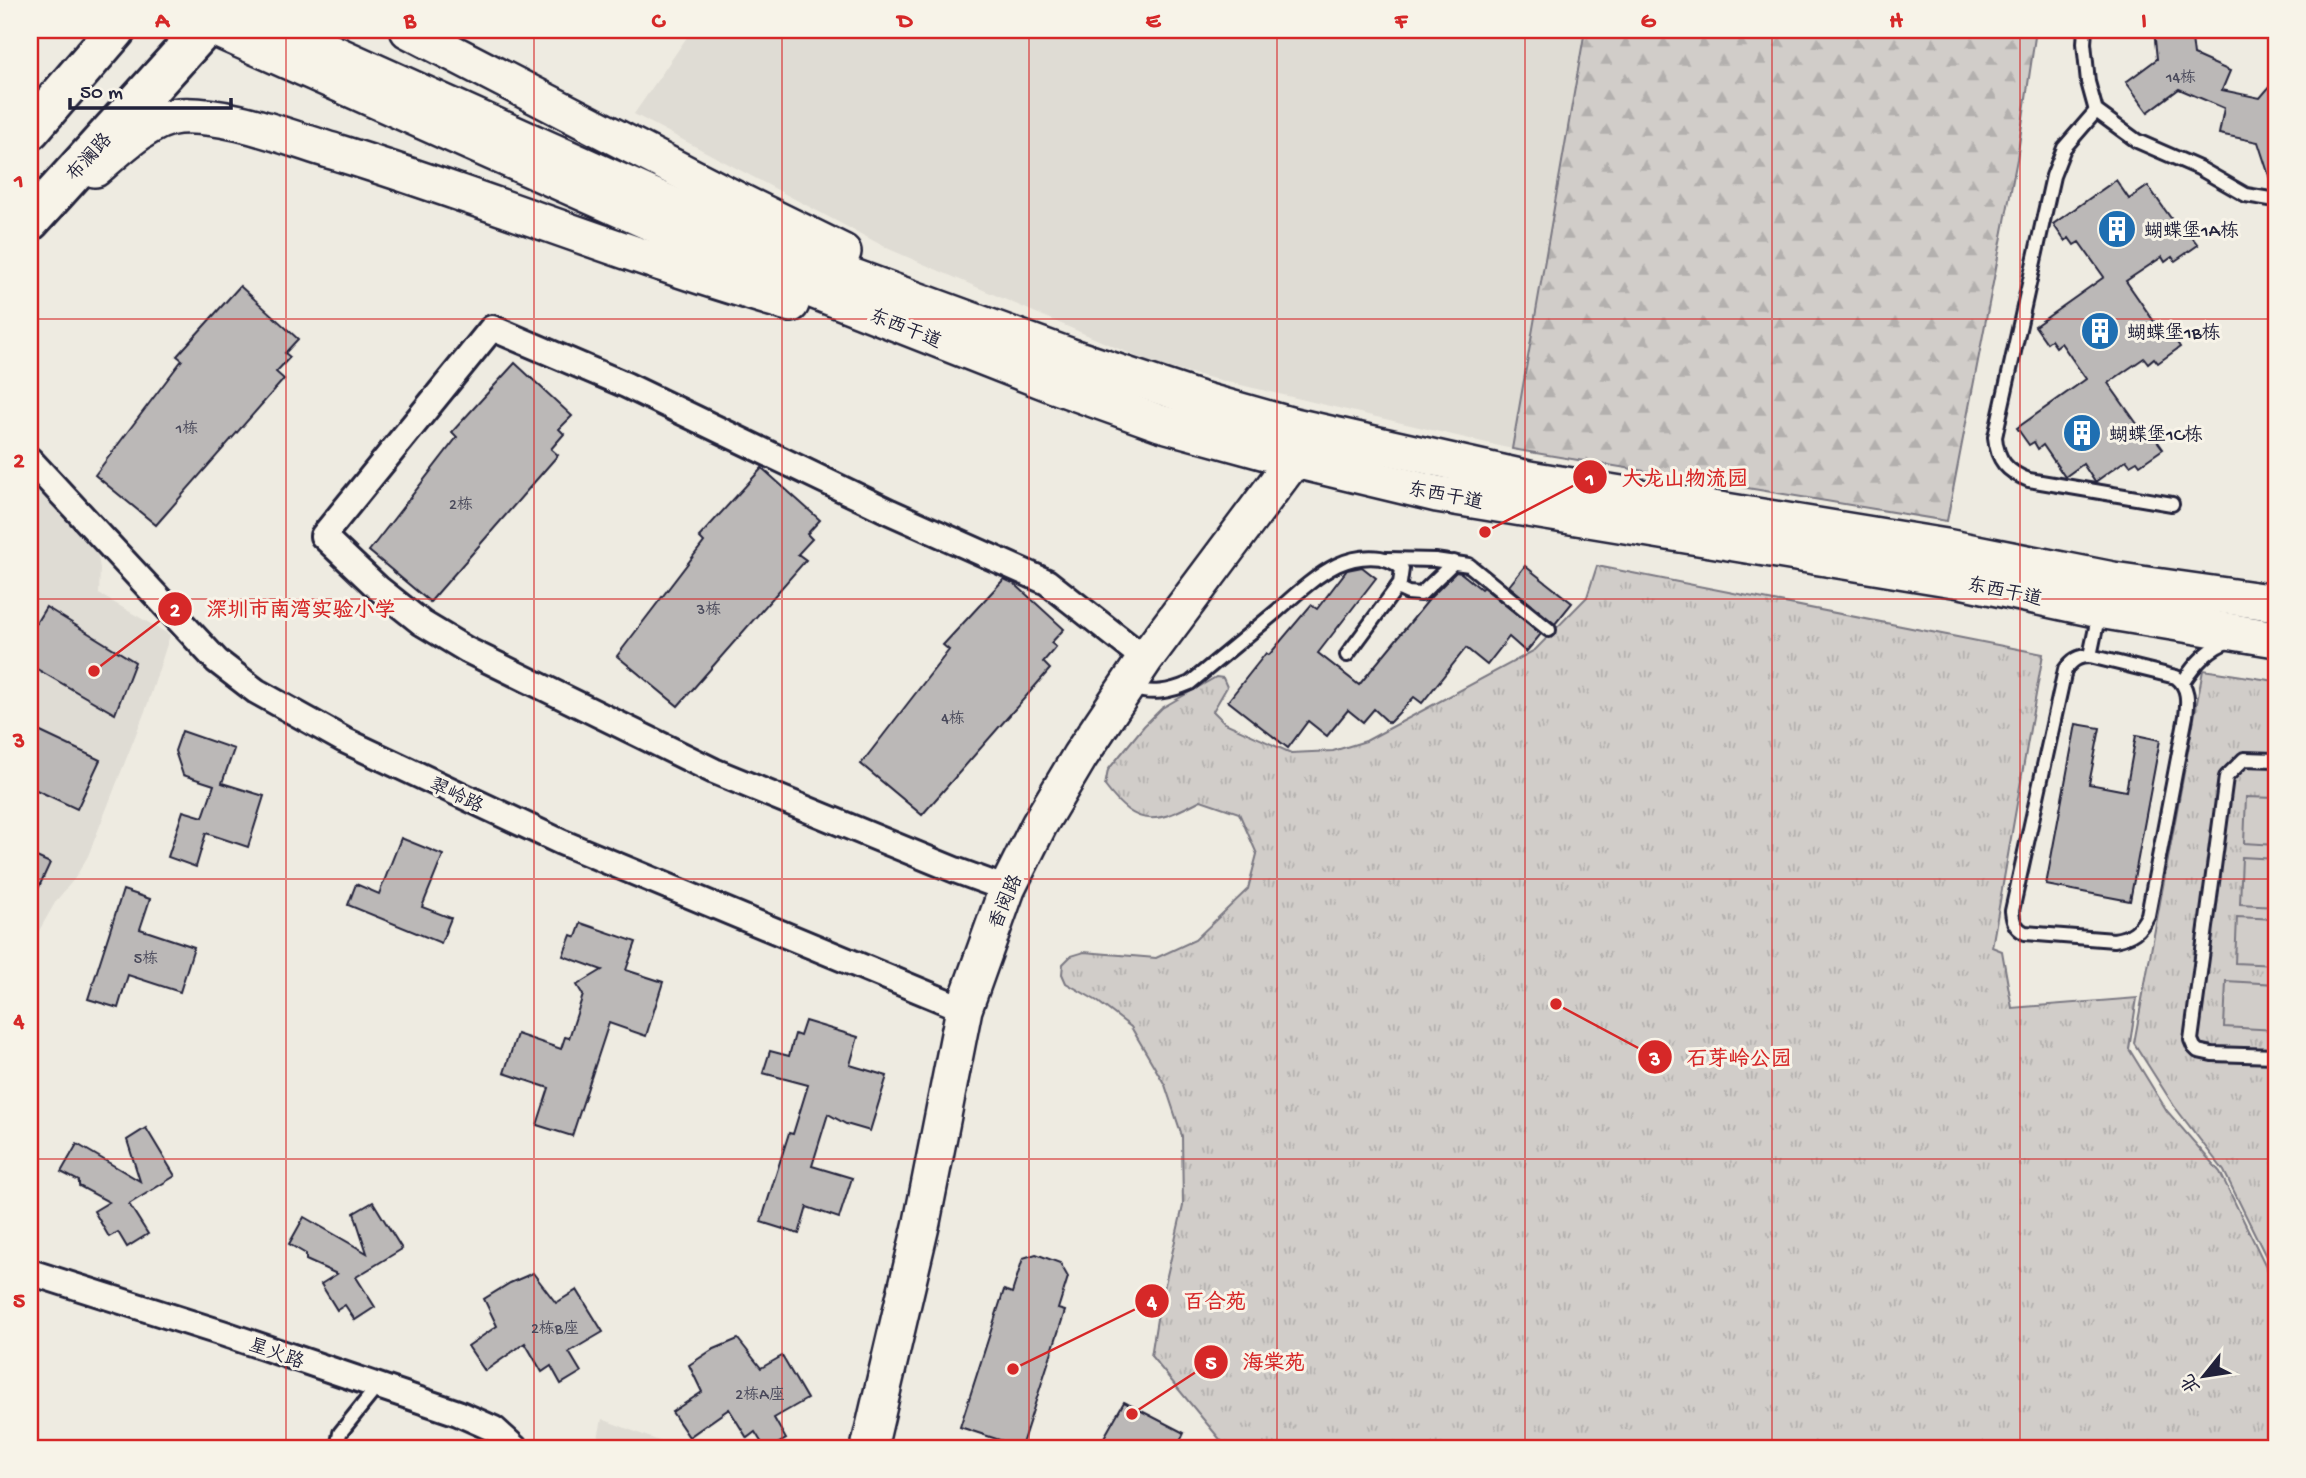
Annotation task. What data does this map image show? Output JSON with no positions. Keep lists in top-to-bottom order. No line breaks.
{"streets":{"main road":["布澜路","东西干道","香阅路"],"street":["翠岭路","星火路"]},"crossings":[["东西干道","香阅路"],["翠岭路","香阅路"]],"places":{"building":["蝴蝶堡1A栋","蝴蝶堡1B栋","蝴蝶堡1C栋"],"other":["大龙山物流园","深圳市南湾实验小学","石芽岭公园","百合苑","海棠苑"]},"house_numbers":["14栋","1栋","2栋","3栋","4栋","5栋","2栋B座","2栋A座"],"scale_bar":"50 m","north":"bottom left","grid":{"columns":["A","B","C","D","E","F","G","H","I"],"rows":["1","2","3","4","5"]}}
